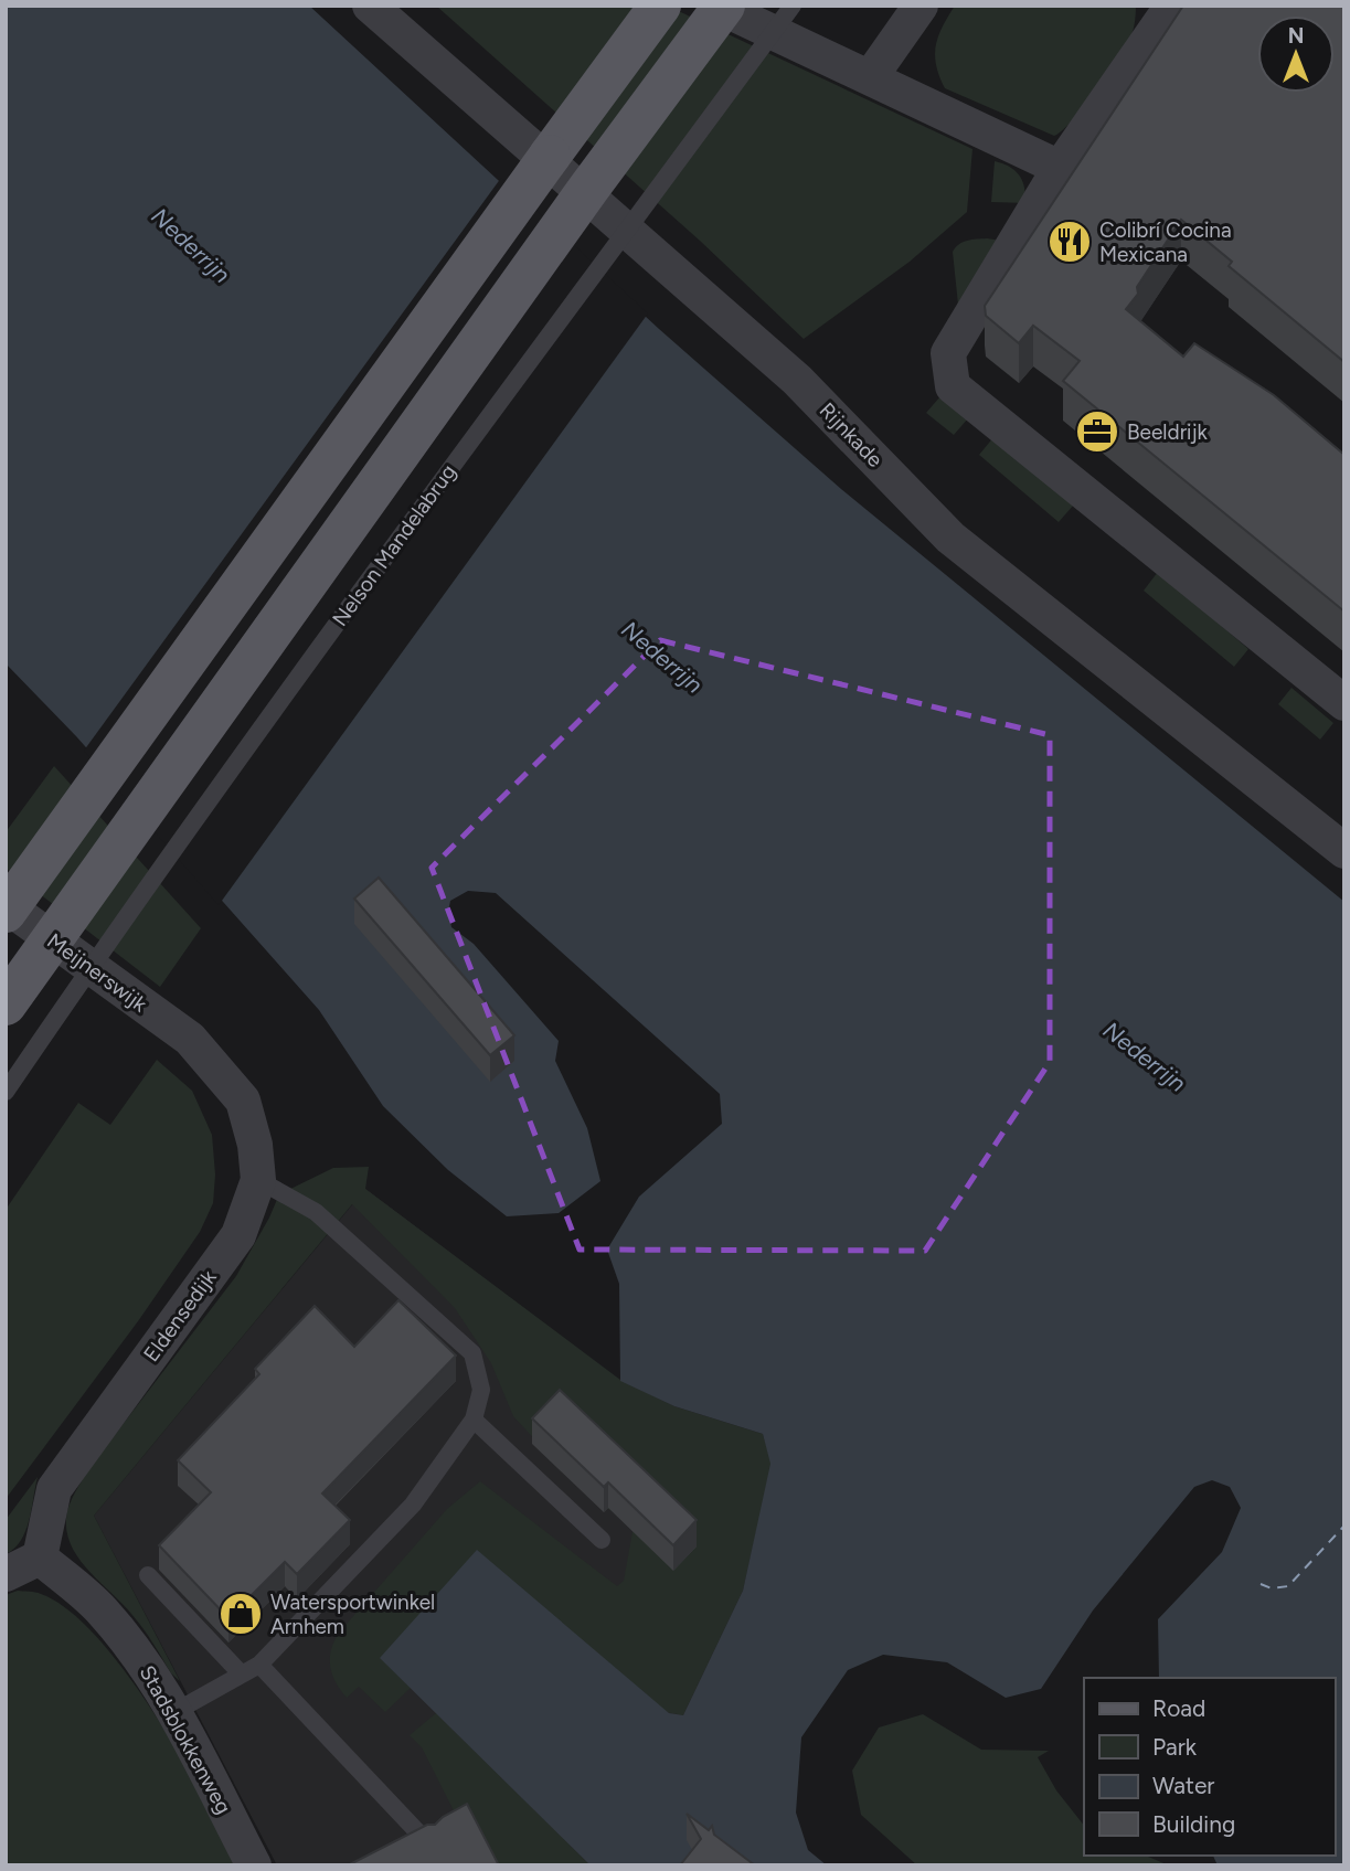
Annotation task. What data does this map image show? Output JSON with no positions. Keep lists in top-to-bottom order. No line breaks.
{"streets":{"street":["Rijnkade","Meijnerswijk","Eldensedijk","Stadsblokkenweg"],"lane":["Nelson Mandelabrug"]},"crossings":[["Meijnerswijk","Eldensedijk"],["Eldensedijk","Stadsblokkenweg"]],"water":["Nederrijn"],"places":{"restaurant":["Colibrí Cocina Mexicana"],"office":["Beeldrijk"],"shop":["Watersportwinkel Arnhem"]},"legend":["Road","Park","Water","Building"],"north":"top"}
